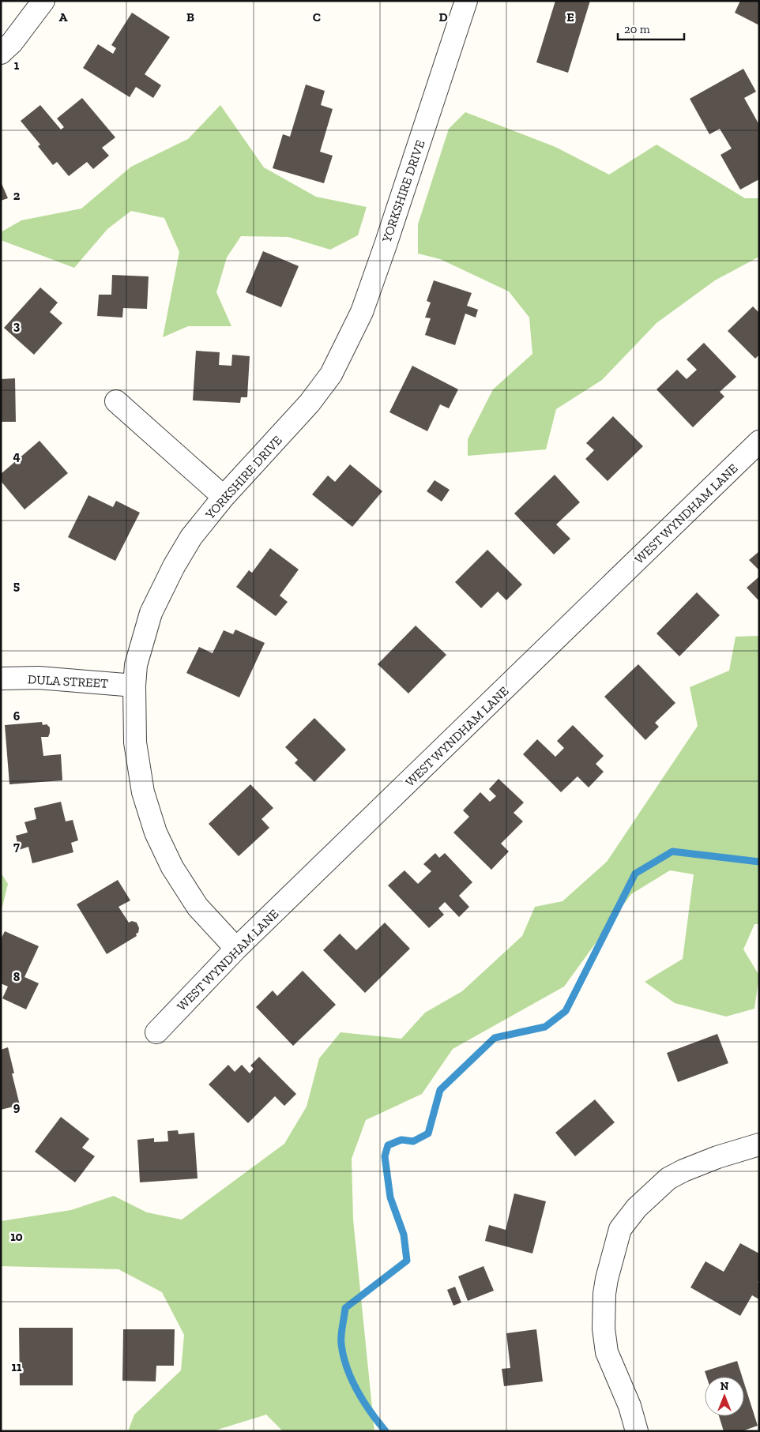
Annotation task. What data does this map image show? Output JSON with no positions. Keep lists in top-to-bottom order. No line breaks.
{"streets":{"street":["YORKSHIRE DRIVE","WEST WYNDHAM LANE","DULA STREET"]},"crossings":[["YORKSHIRE DRIVE","WEST WYNDHAM LANE"],["YORKSHIRE DRIVE","DULA STREET"]],"scale_bar":"20 m","north":"top","grid":{"columns":["A","B","C","D","E"],"rows":["1","2","3","4","5","6","7","8","9","10","11"]}}
